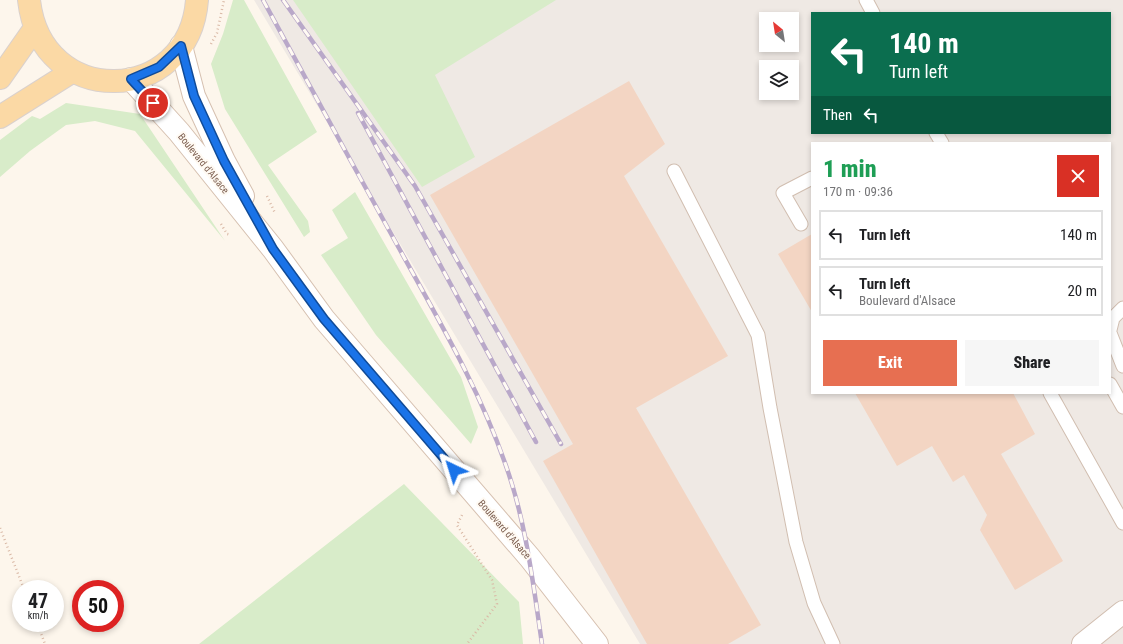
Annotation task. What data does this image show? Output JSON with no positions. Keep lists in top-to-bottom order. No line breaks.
{"streets":{"main road":["Boulevard d'Alsace"]},"north":"top left","page":{"turn":["140 m","Turn left"],"then":"Then","heading":["1 min","170 m · 09:36"],"list":[{"name":"Turn left","value":"140 m"},{"name":"Turn left","note":"Boulevard d'Alsace","value":"20 m"}],"buttons":["Exit","Share"],"speed":"47 km/h","limit":"50"}}
